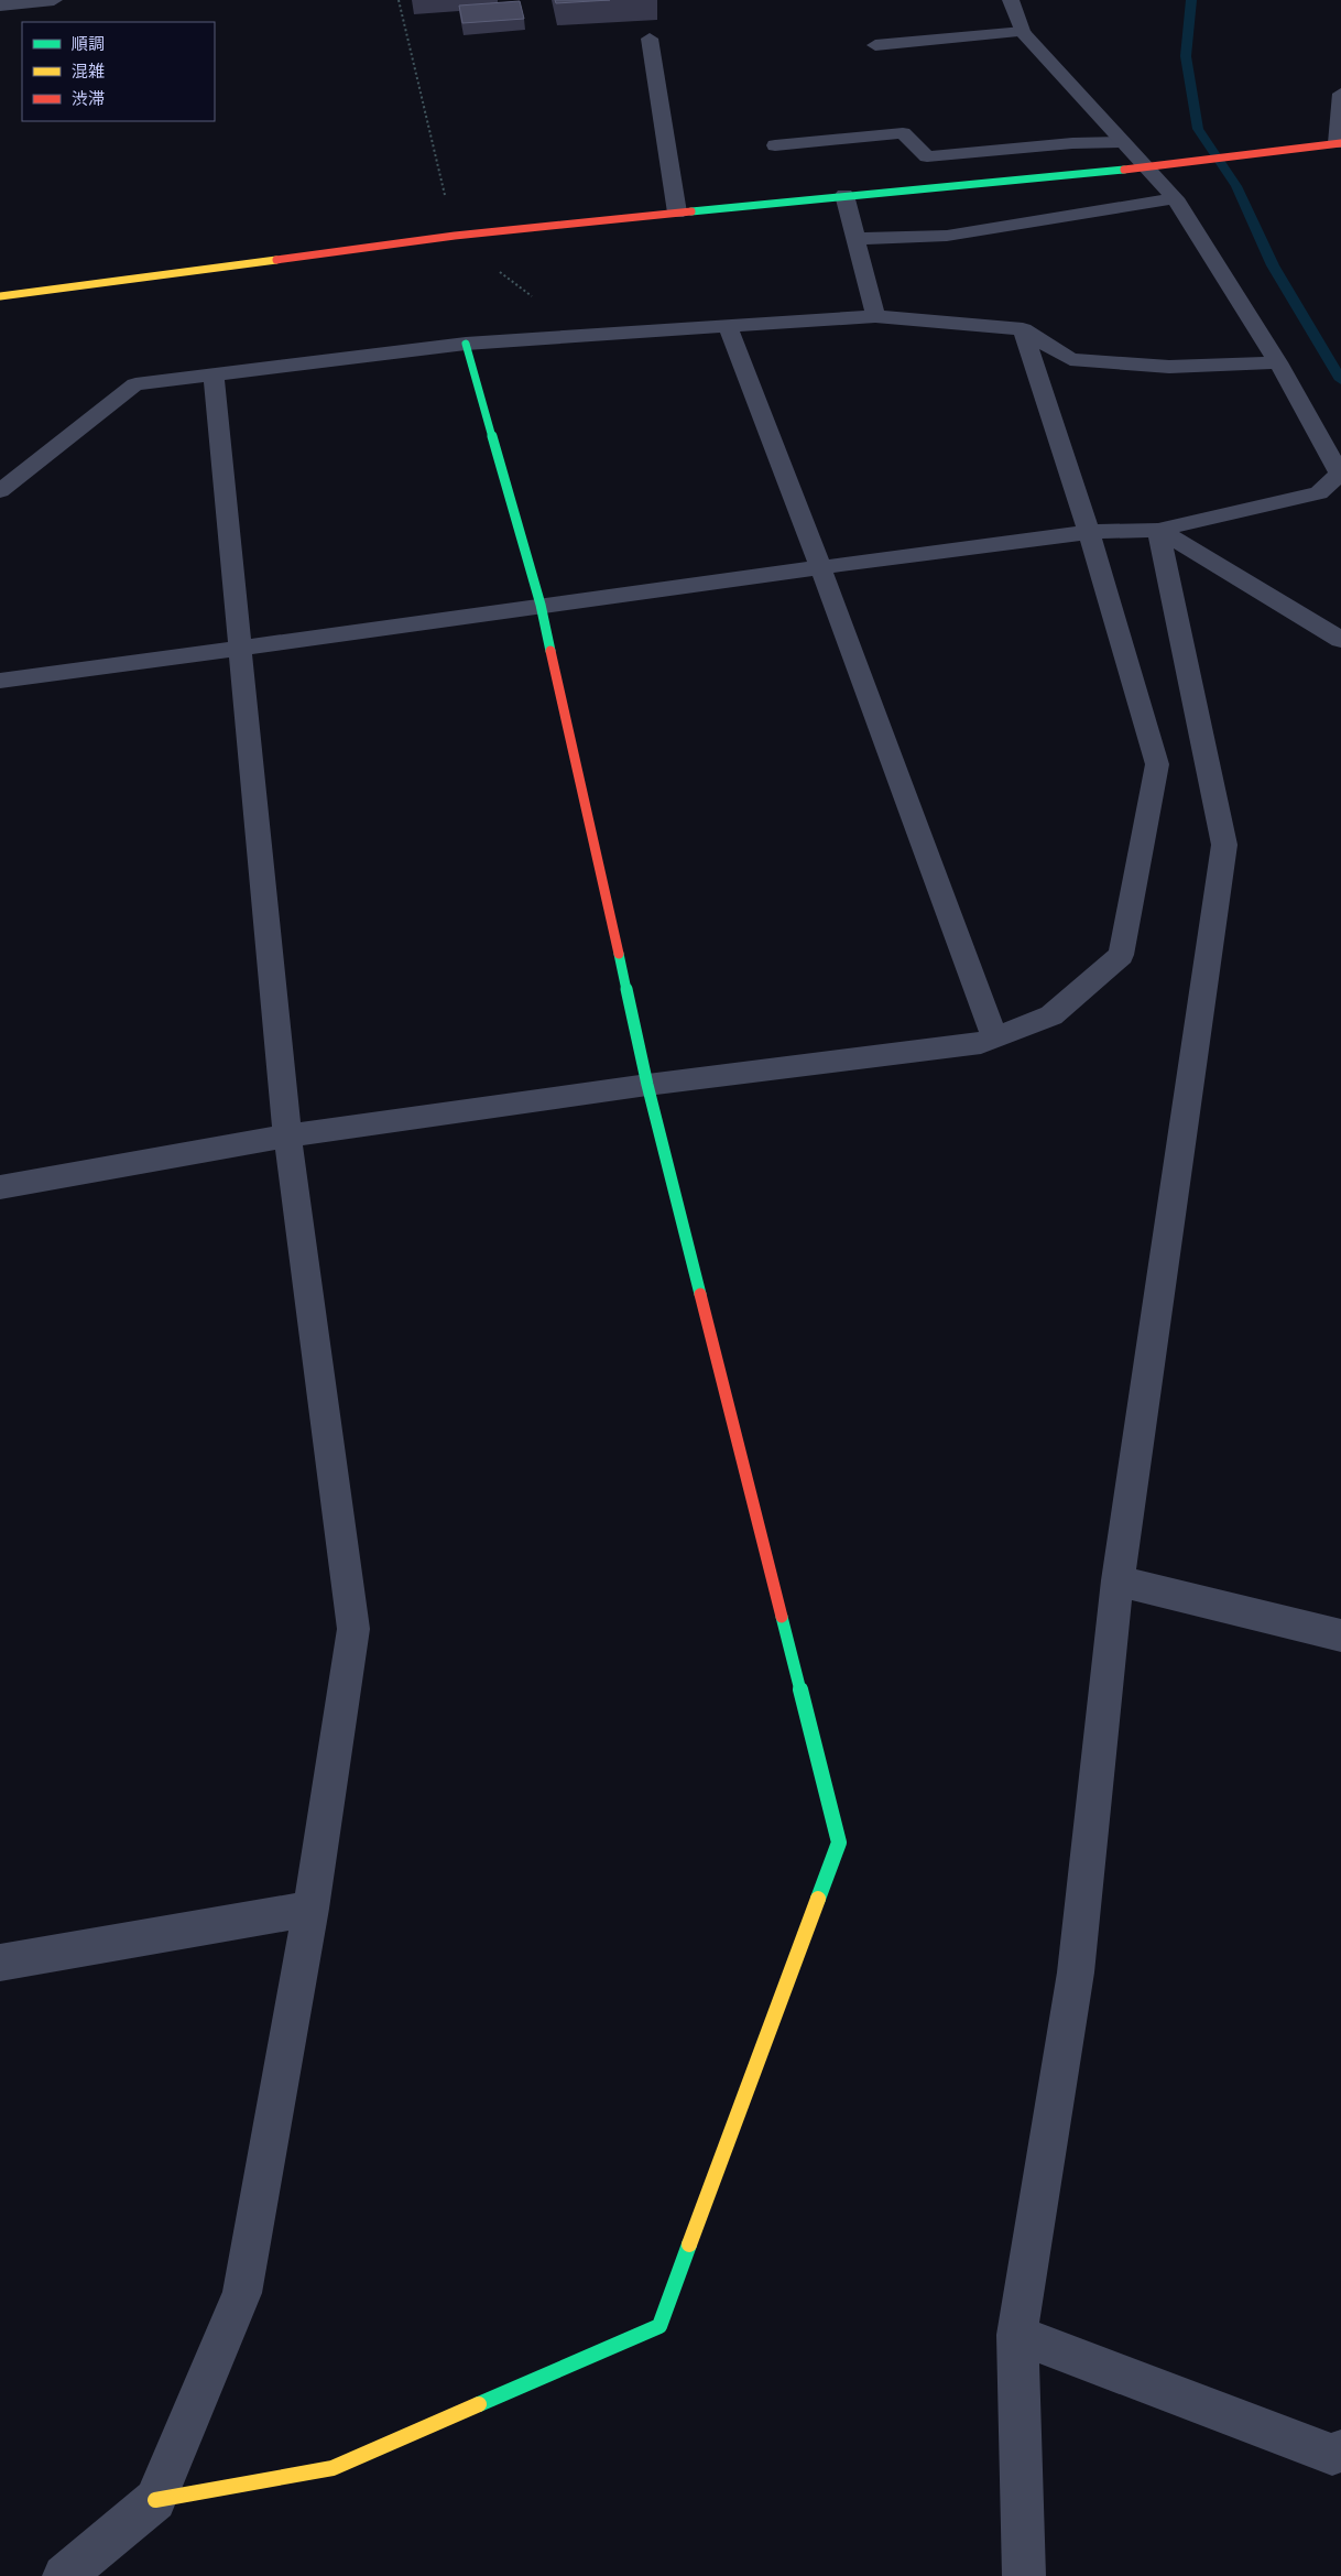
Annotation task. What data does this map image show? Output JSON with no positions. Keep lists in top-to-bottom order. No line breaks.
{"legend":["順調","混雑","渋滞"]}
